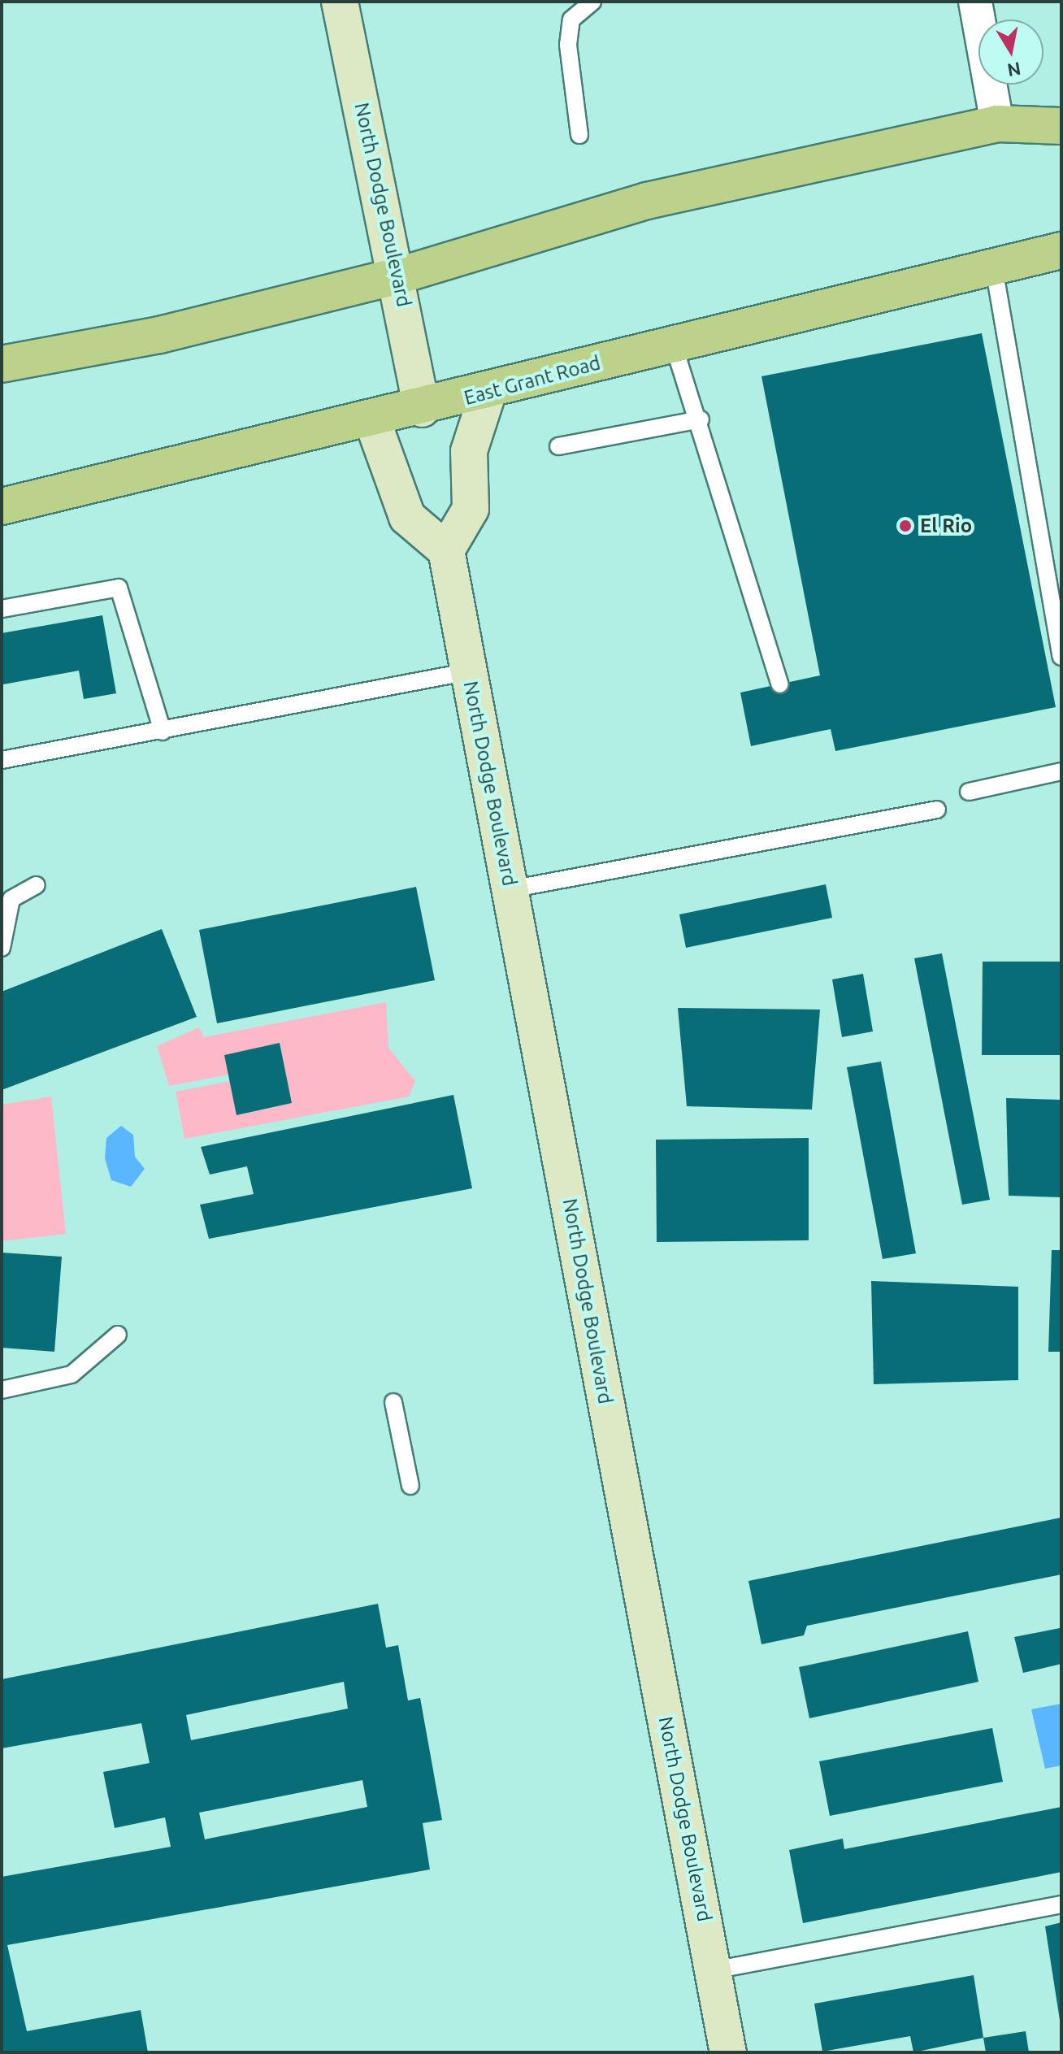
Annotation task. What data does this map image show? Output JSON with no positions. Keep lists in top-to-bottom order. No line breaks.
{"streets":{"main road":["East Grant Road"],"street":["North Dodge Boulevard"]},"crossings":[["North Dodge Boulevard","East Grant Road"]],"places":["El Rio"],"north":"bottom"}
